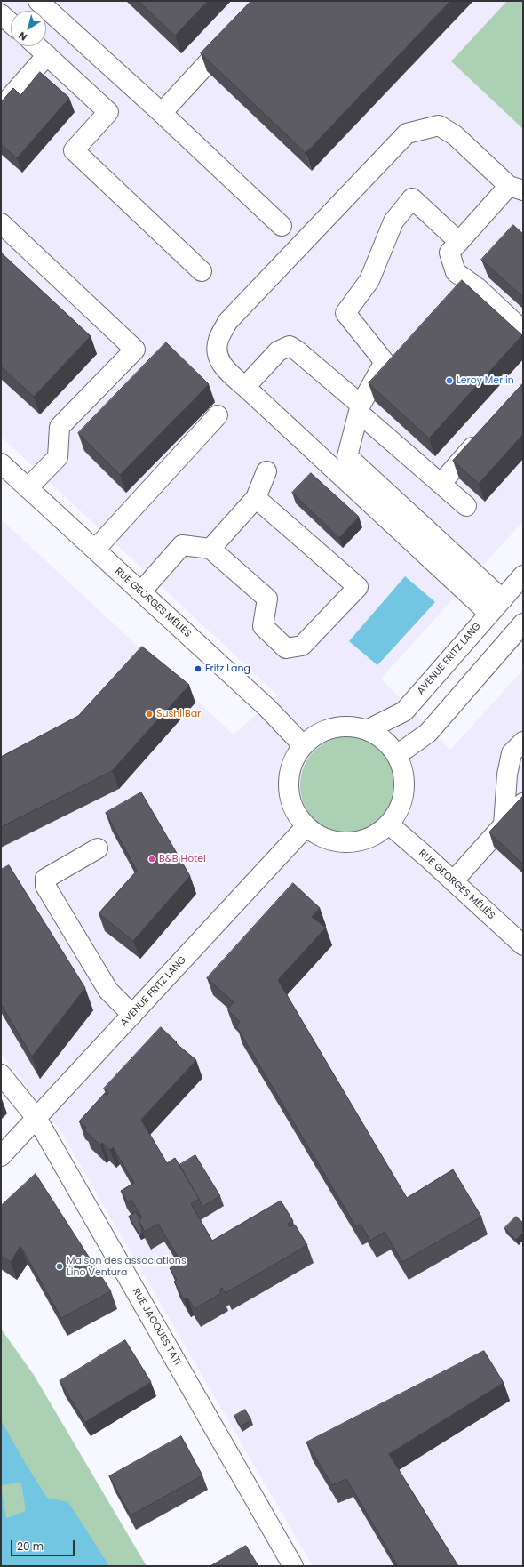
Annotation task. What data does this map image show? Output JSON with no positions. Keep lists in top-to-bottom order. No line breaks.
{"streets":{"street":["RUE GEORGES MÉLIÈS","AVENUE FRITZ LANG","RUE JACQUES TATI"]},"crossings":[["RUE GEORGES MÉLIÈS","AVENUE FRITZ LANG"],["AVENUE FRITZ LANG","RUE JACQUES TATI"]],"places":["Leroy Merlin","Fritz Lang","Sushi Bar","B&B Hotel","Maison des associations Lino Ventura"],"scale_bar":"20 m","north":"bottom left"}
